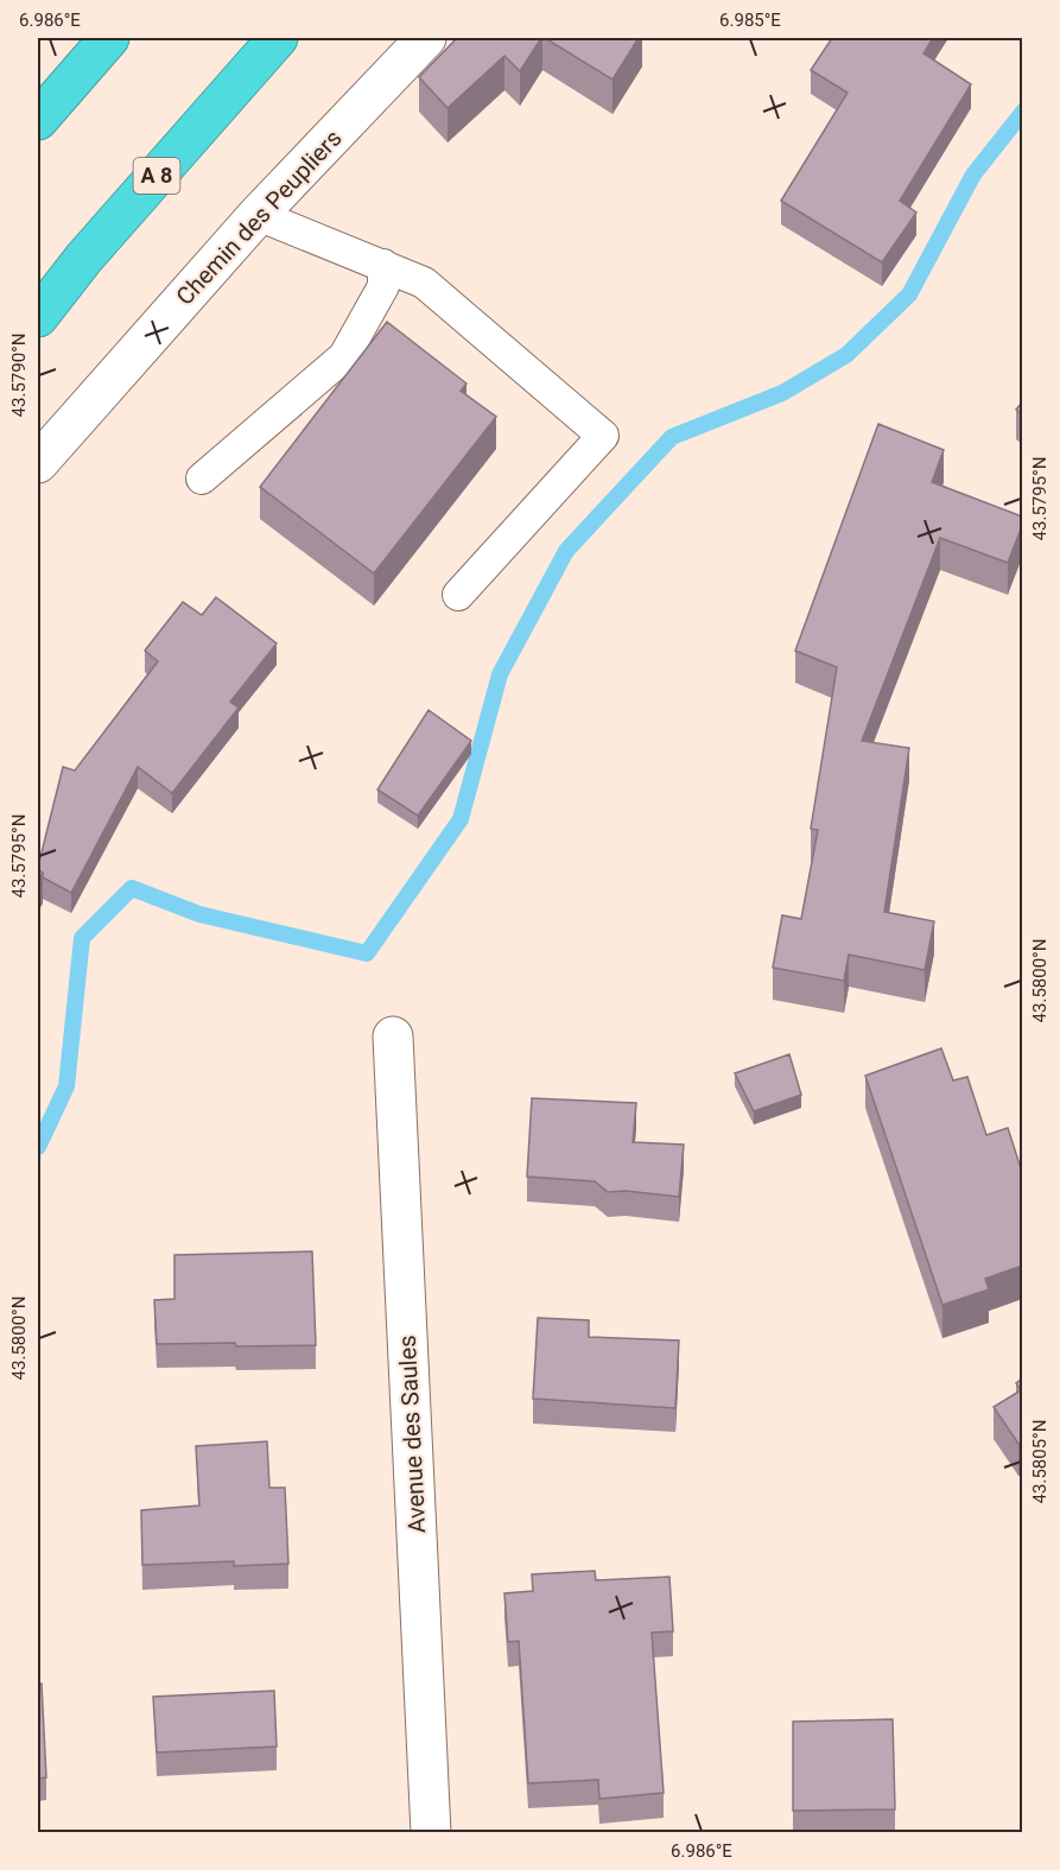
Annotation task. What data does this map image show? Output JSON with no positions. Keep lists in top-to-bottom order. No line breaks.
{"streets":{"highway":["A 8"],"street":["Chemin des Peupliers","Avenue des Saules"]},"coordinates":["6.986°E","6.985°E","43.5790°N","43.5795°N","43.5800°N","43.5805°N"]}
